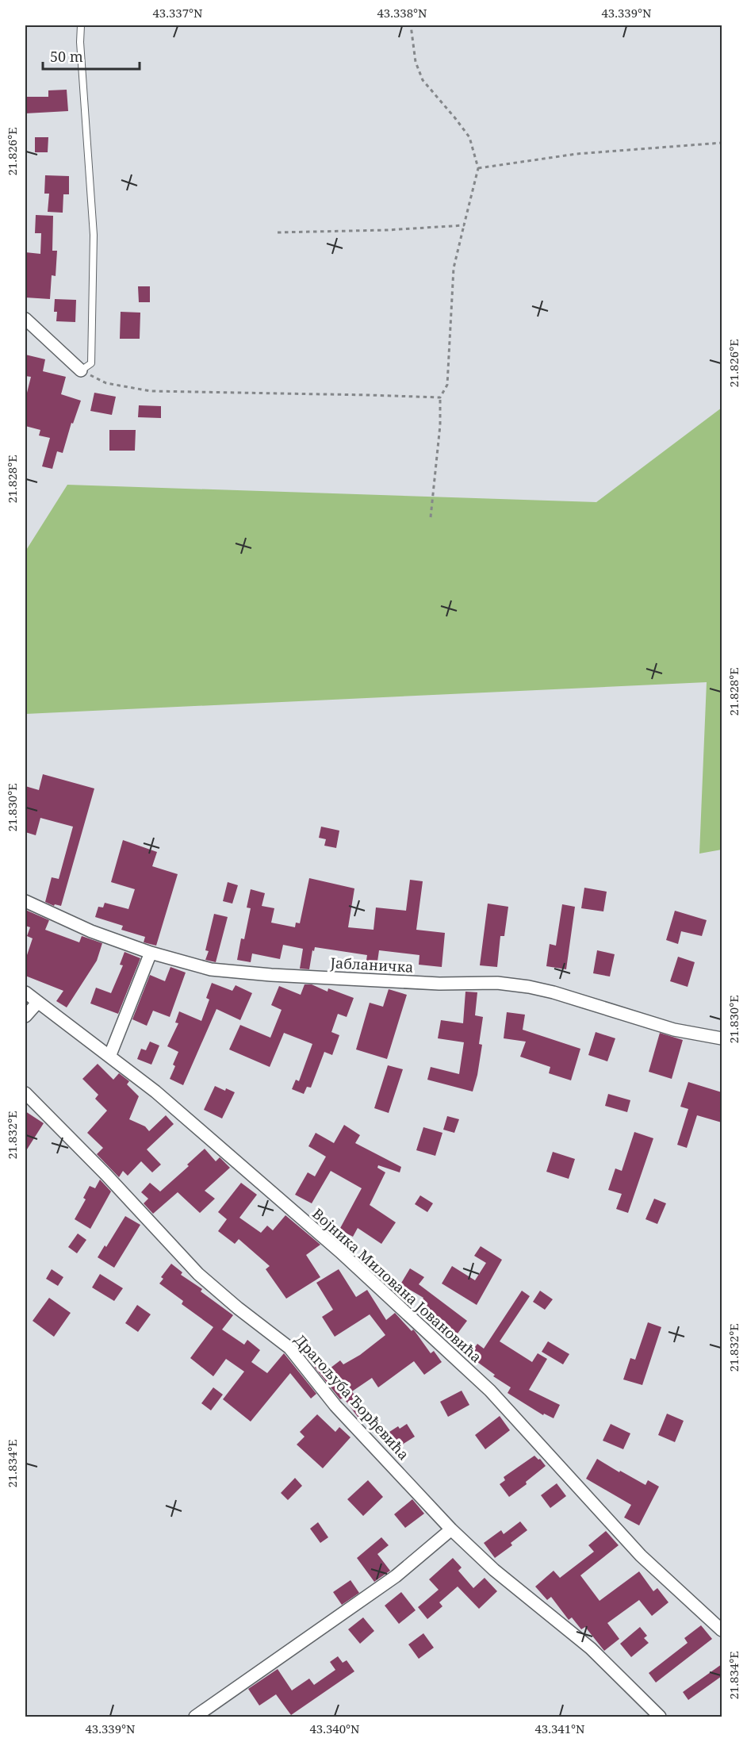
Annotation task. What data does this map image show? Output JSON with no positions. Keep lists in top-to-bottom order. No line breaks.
{"streets":{"street":["Јабланичка","Војника Милована Јовановића","Драгољуба Ђорђевића"]},"scale_bar":"50 m","coordinates":["43.337°N","43.338°N","43.339°N","21.826°E","21.828°E","21.830°E","21.832°E","21.834°E","43.340°N","43.341°N"]}
